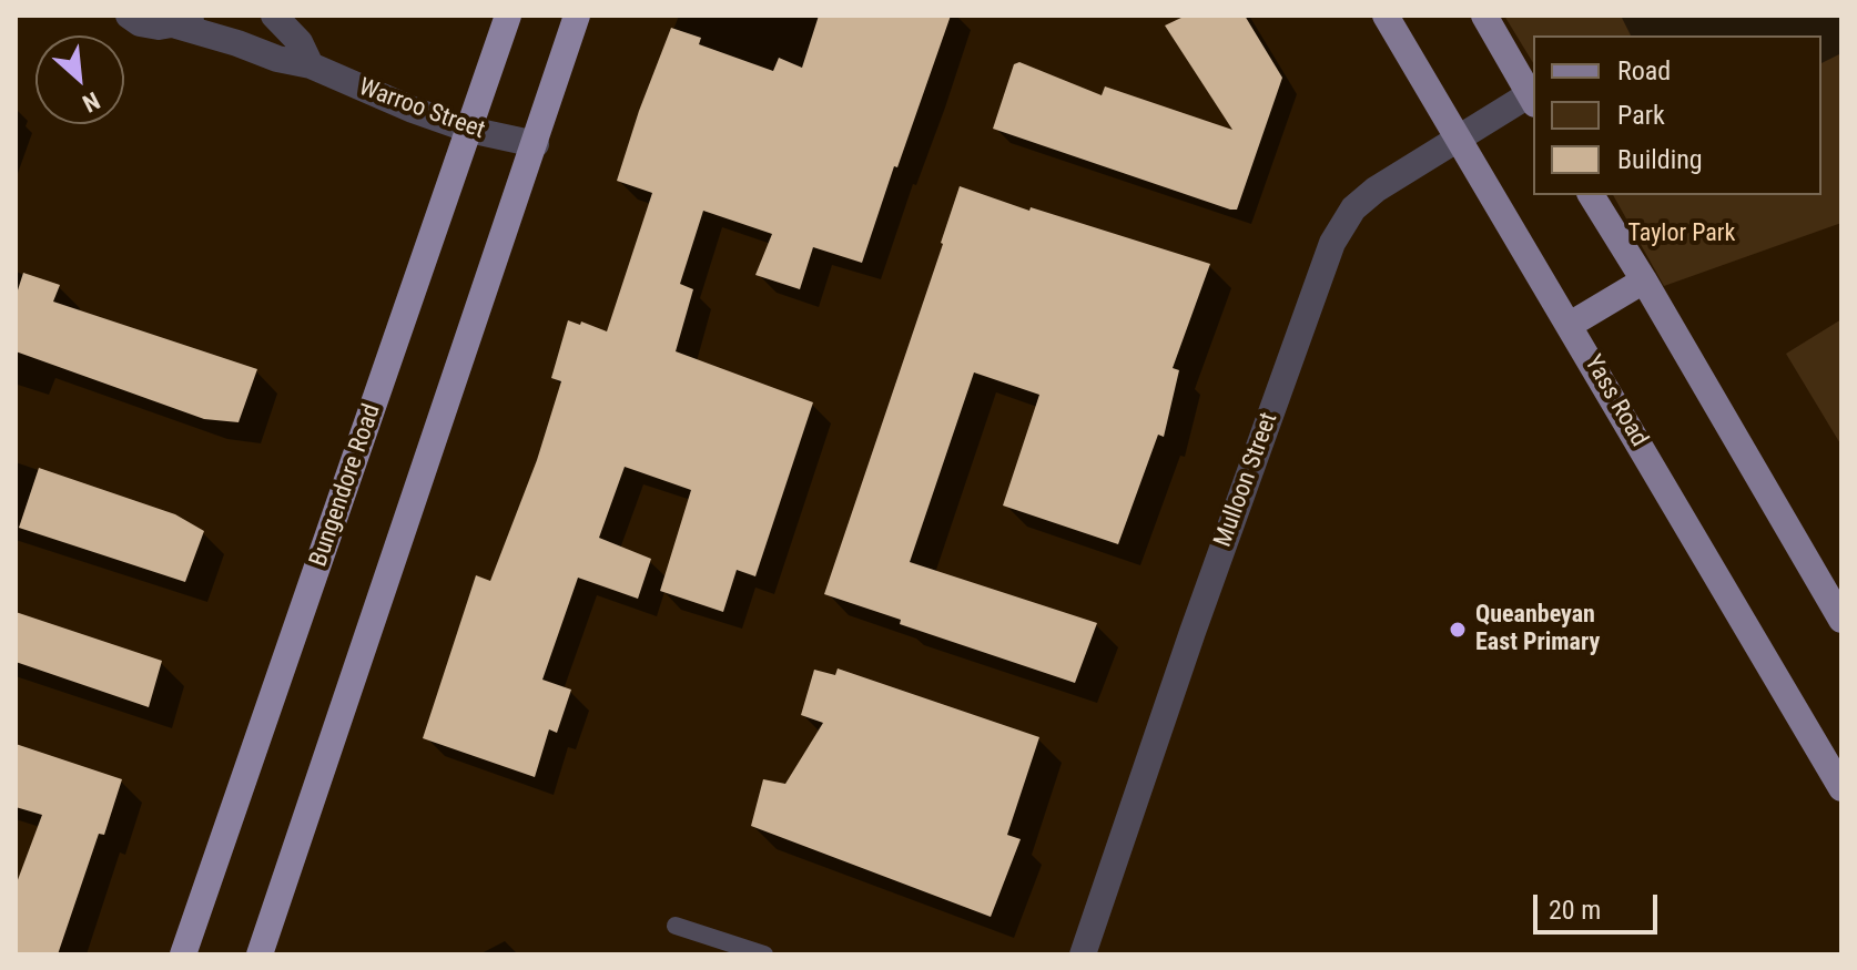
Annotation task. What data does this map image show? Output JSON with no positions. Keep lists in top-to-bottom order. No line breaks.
{"streets":{"highway":["Bungendore Road"],"main road":["Yass Road"],"street":["Warroo Street","Mulloon Street"]},"crossings":[["Warroo Street","Bungendore Road"],["Yass Road","Mulloon Street"]],"parks":["Taylor Park"],"places":["Queanbeyan East Primary"],"legend":["Road","Park","Building"],"scale_bar":"20 m","north":"bottom right"}
